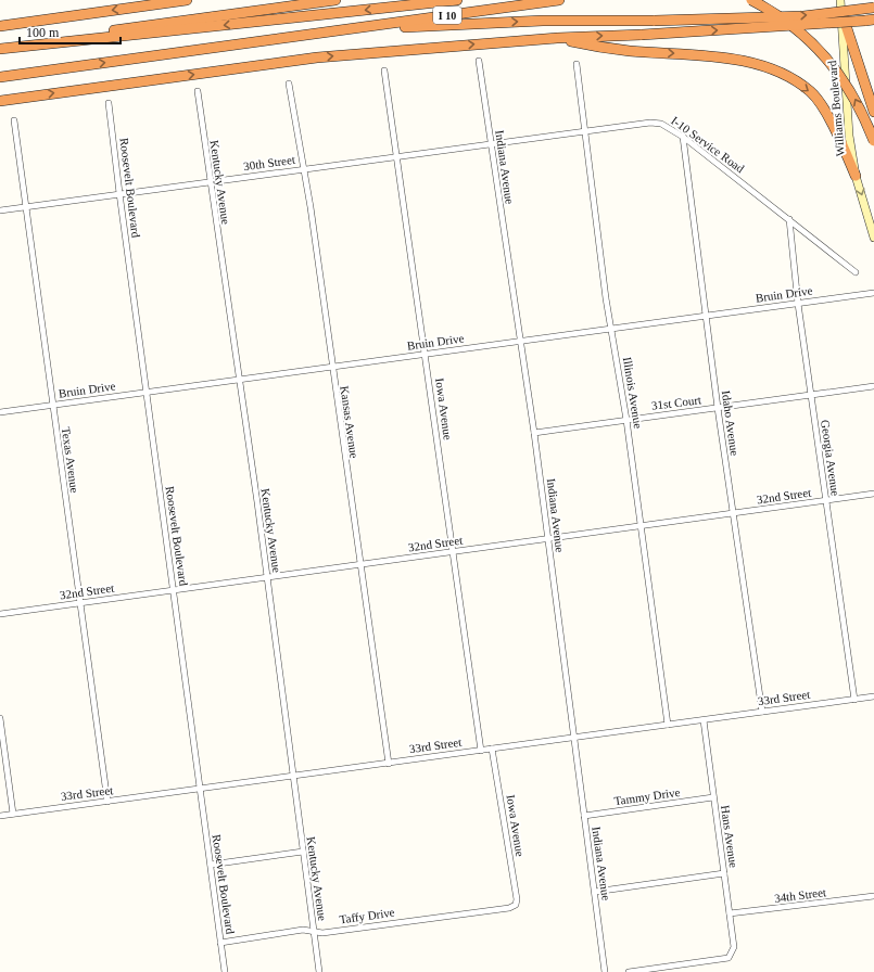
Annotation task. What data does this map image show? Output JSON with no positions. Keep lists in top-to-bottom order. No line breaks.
{"streets":{"highway":["I 10"],"main road":["Williams Boulevard"],"street":["I-10 Service Road","30th Street","Indiana Avenue","Kentucky Avenue","Roosevelt Boulevard","Bruin Drive","Illinois Avenue","31st Court","Iowa Avenue","Kansas Avenue","Idaho Avenue","Georgia Avenue","Texas Avenue","32nd Street","33rd Street","Tammy Drive","Hans Avenue","34th Street","Taffy Drive"]},"crossings":[["I-10 Service Road","30th Street"],["I-10 Service Road","Indiana Avenue"],["I-10 Service Road","Illinois Avenue"],["I-10 Service Road","Idaho Avenue"],["I-10 Service Road","Georgia Avenue"],["30th Street","Indiana Avenue"],["30th Street","Kentucky Avenue"],["30th Street","Roosevelt Boulevard"],["30th Street","Iowa Avenue"],["30th Street","Kansas Avenue"],["30th Street","Texas Avenue"],["Indiana Avenue","Bruin Drive"],["Indiana Avenue","31st Court"],["Indiana Avenue","32nd Street"],["Indiana Avenue","33rd Street"],["Indiana Avenue","Tammy Drive"],["Kentucky Avenue","Bruin Drive"],["Kentucky Avenue","32nd Street"],["Kentucky Avenue","33rd Street"],["Kentucky Avenue","Taffy Drive"],["Roosevelt Boulevard","Bruin Drive"],["Roosevelt Boulevard","32nd Street"],["Roosevelt Boulevard","33rd Street"],["Roosevelt Boulevard","Taffy Drive"],["Bruin Drive","Illinois Avenue"],["Bruin Drive","Iowa Avenue"],["Bruin Drive","Kansas Avenue"],["Bruin Drive","Idaho Avenue"],["Bruin Drive","Georgia Avenue"],["Bruin Drive","Texas Avenue"],["Illinois Avenue","31st Court"],["Illinois Avenue","32nd Street"],["Illinois Avenue","33rd Street"],["31st Court","Idaho Avenue"],["31st Court","Georgia Avenue"],["Iowa Avenue","32nd Street"],["Iowa Avenue","33rd Street"],["Iowa Avenue","Taffy Drive"],["Kansas Avenue","32nd Street"],["Kansas Avenue","33rd Street"],["Idaho Avenue","32nd Street"],["Idaho Avenue","33rd Street"],["Georgia Avenue","32nd Street"],["Georgia Avenue","33rd Street"],["Texas Avenue","32nd Street"],["Texas Avenue","33rd Street"],["33rd Street","Hans Avenue"],["Tammy Drive","Hans Avenue"],["Hans Avenue","34th Street"]],"scale_bar":"100 m"}
